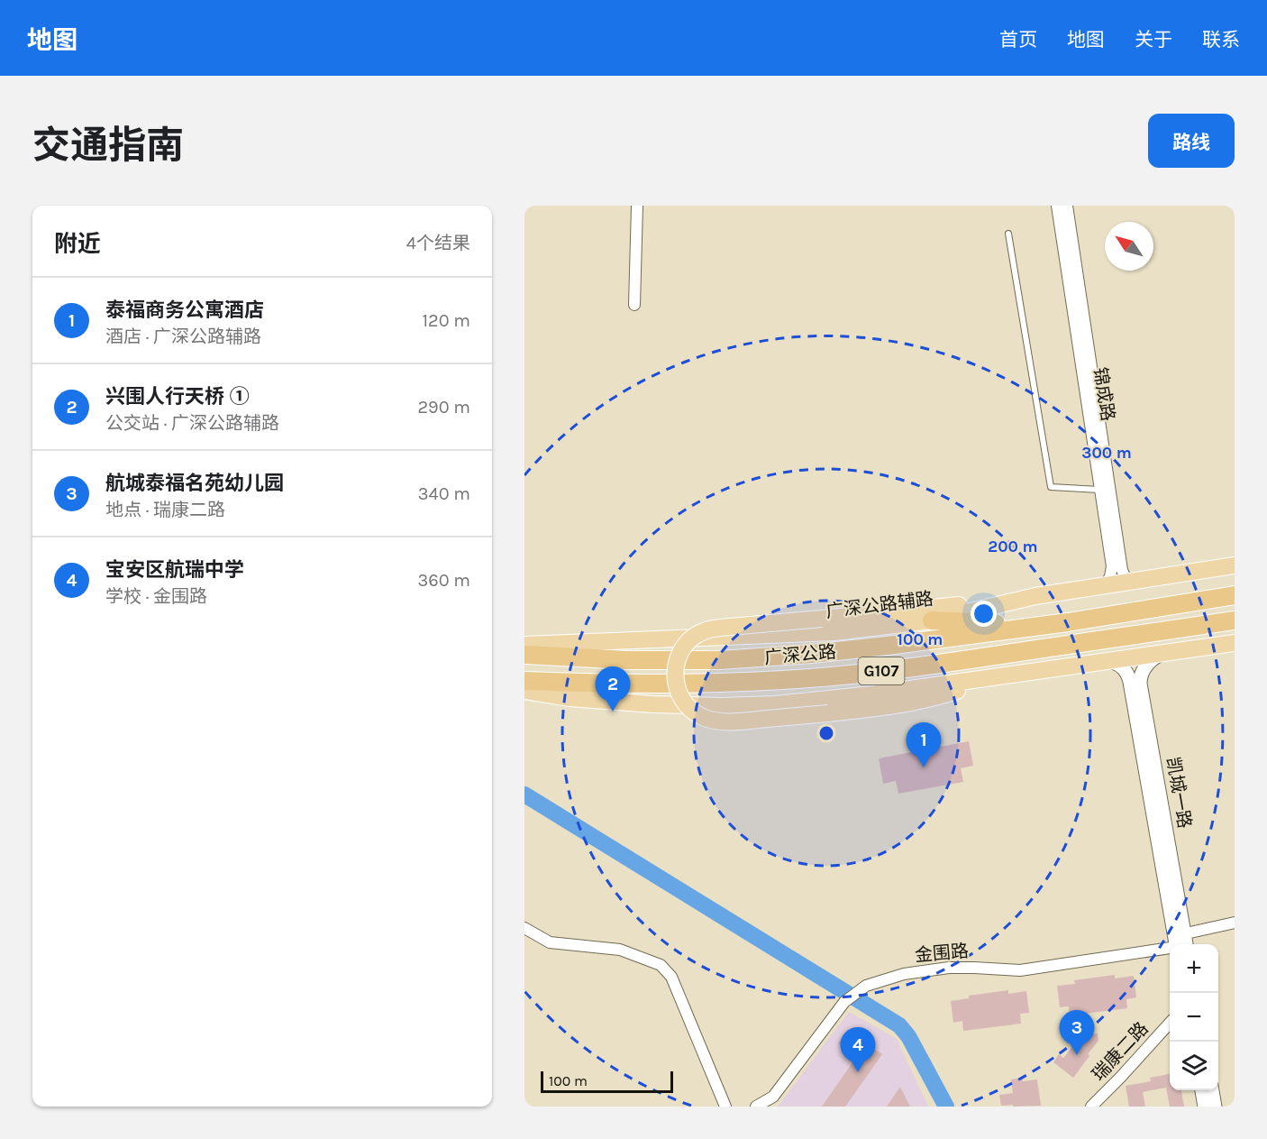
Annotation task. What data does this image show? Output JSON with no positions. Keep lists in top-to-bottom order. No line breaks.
{"streets":{"highway":["广深公路","G107"],"main road":["广深公路辅路"],"street":["锦成路","凯城一路","金围路","瑞康二路"]},"crossings":[["锦成路","广深公路辅路"],["凯城一路","金围路"]],"scale_bar":"100 m","north":"top left","page":{"header":"地图","nav":["首页","地图","关于","联系"],"title":"交通指南","buttons":"路线","heading":["附近","4个结果"],"list":[{"mark":"1","name":"泰福商务公寓酒店","note":"酒店 · 广深公路辅路","value":"120 m"},{"mark":"2","name":"兴围人行天桥 ①","note":"公交站 · 广深公路辅路","value":"290 m"},{"mark":"3","name":"航城泰福名苑幼儿园","note":"地点 · 瑞康二路","value":"340 m"},{"mark":"4","name":"宝安区航瑞中学","note":"学校 · 金围路","value":"360 m"}],"pins":["2","1","3","4"],"map_buttons":["+","−"],"scale":"100 m"},"rings":["300 m","200 m","100 m"]}
